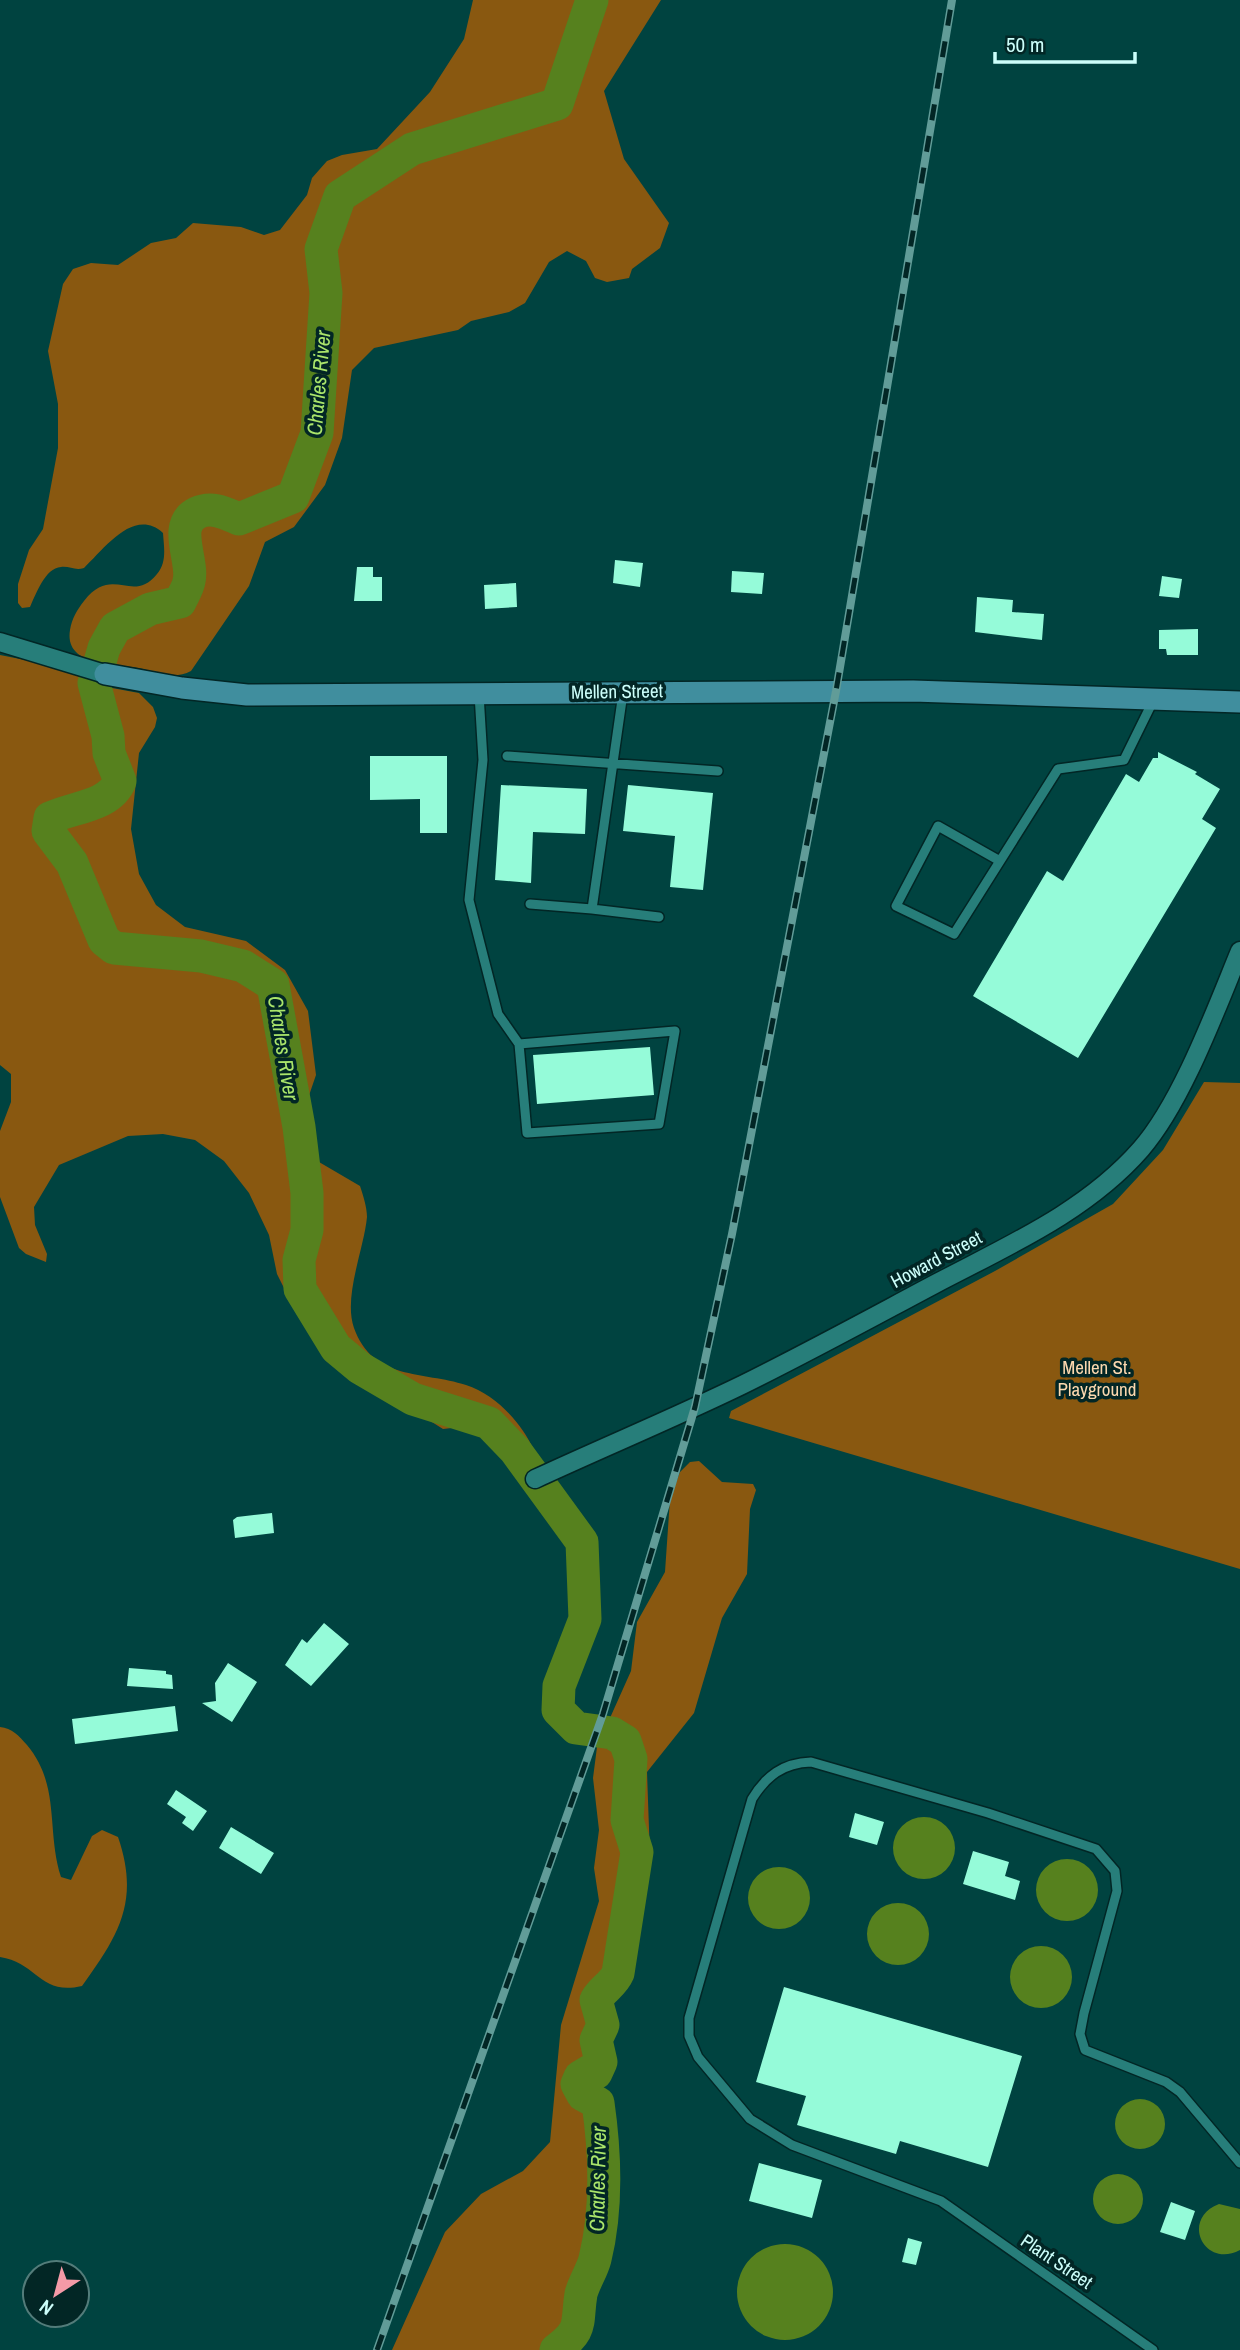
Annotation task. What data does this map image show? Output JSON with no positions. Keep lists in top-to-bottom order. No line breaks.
{"streets":{"street":["Mellen Street","Howard Street"],"lane":["Plant Street"]},"water":["Charles River"],"parks":["Mellen St. Playground"],"scale_bar":"50 m","north":"bottom left"}
